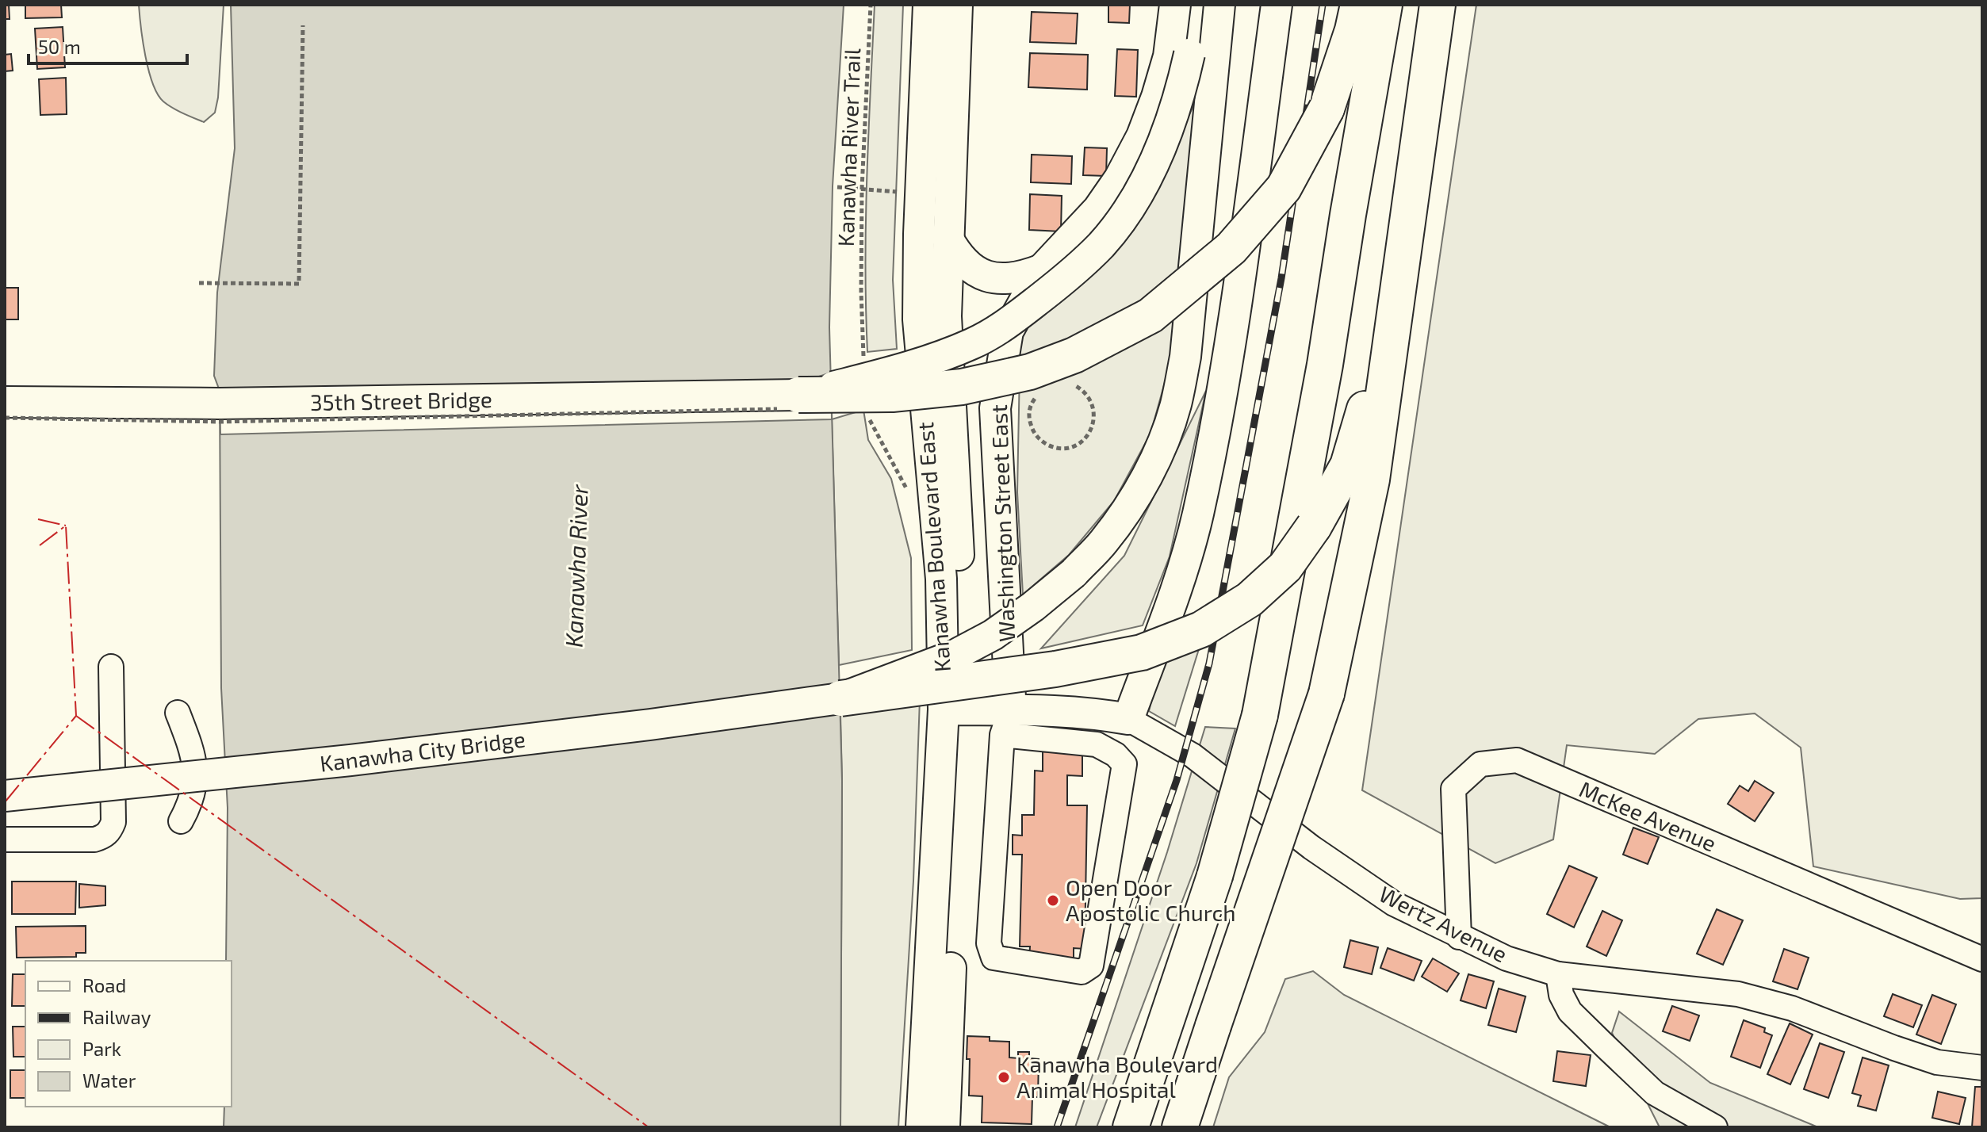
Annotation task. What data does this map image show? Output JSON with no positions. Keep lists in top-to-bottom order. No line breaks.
{"streets":{"main road":["35th Street Bridge","Washington Street East","Kanawha Boulevard East","Kanawha City Bridge","Wertz Avenue"],"street":["McKee Avenue"],"path":["Kanawha River Trail"]},"crossings":[["Washington Street East","Wertz Avenue"],["Kanawha Boulevard East","Wertz Avenue"],["McKee Avenue","Wertz Avenue"]],"water":["Kanawha River"],"places":["Open Door Apostolic Church","Kanawha Boulevard Animal Hospital"],"legend":["Road","Railway","Park","Water"],"scale_bar":"50 m"}
